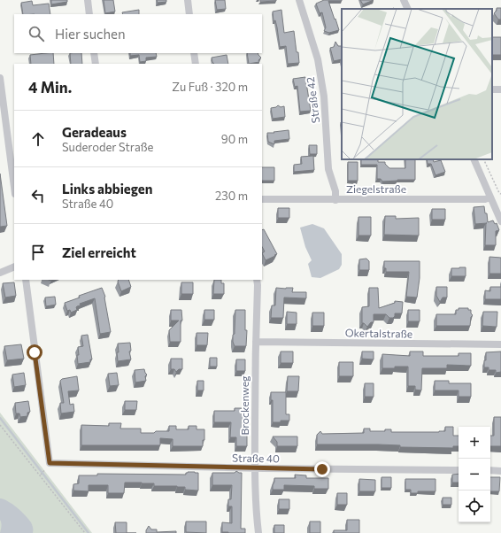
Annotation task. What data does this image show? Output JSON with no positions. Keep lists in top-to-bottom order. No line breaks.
{"streets":{"street":["Straße 42","Ziegelstraße","Okertalstraße","Brockenweg","Straße 40"]},"crossings":[["Straße 42","Ziegelstraße"],["Okertalstraße","Brockenweg"],["Brockenweg","Straße 40"]],"page":{"search":"Hier suchen","heading":["4 Min.","Zu Fuß · 320 m"],"list":[["Geradeaus","Suderoder Straße","90 m"],["Links abbiegen","Straße 40","230 m"],"Ziel erreicht"],"map_buttons":["+","−"]}}
